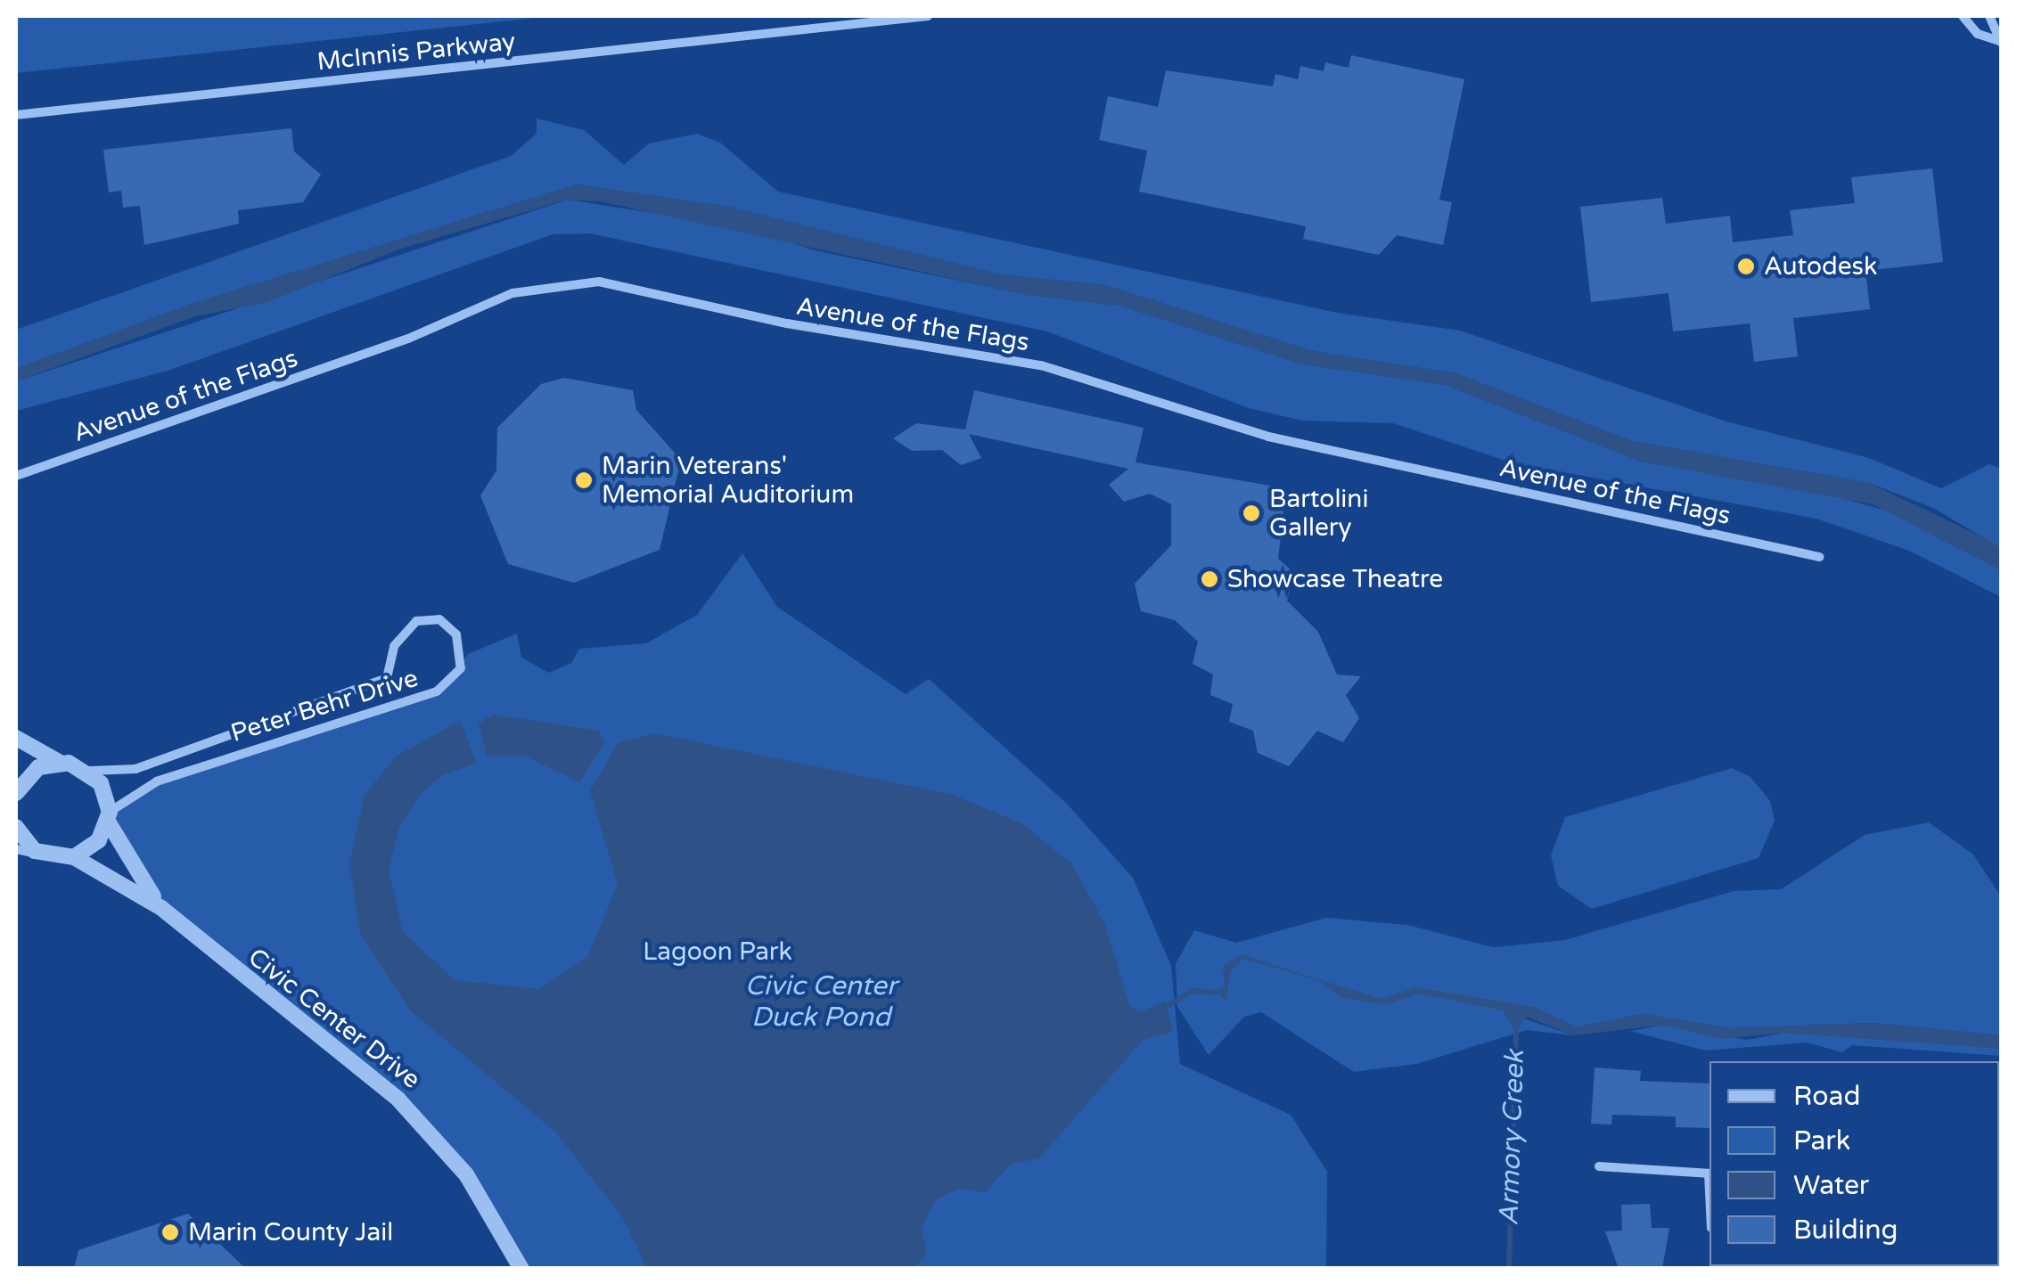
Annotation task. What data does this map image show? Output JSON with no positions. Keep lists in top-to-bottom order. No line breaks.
{"streets":{"street":["McInnis Parkway","Avenue of the Flags","Peter Behr Drive","Civic Center Drive"]},"crossings":[["Peter Behr Drive","Civic Center Drive"]],"water":["Civic Center Duck Pond","Armory Creek"],"parks":["Lagoon Park"],"places":["Autodesk","Marin Veterans' Memorial Auditorium","Bartolini Gallery","Showcase Theatre","Marin County Jail"],"legend":["Road","Park","Water","Building"]}
